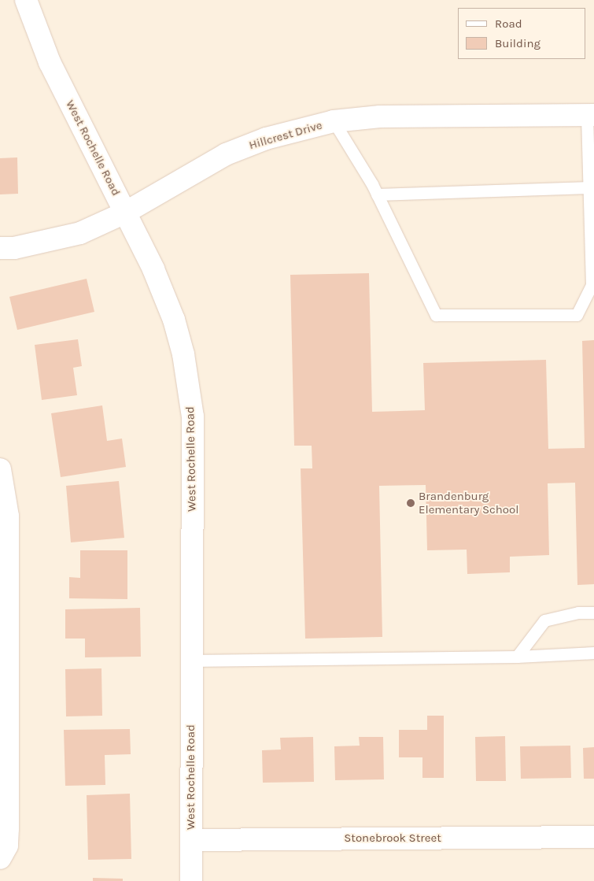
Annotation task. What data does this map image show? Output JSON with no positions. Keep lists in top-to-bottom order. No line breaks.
{"streets":{"street":["Hillcrest Drive","West Rochelle Road","Stonebrook Street"]},"crossings":[["Hillcrest Drive","West Rochelle Road"],["West Rochelle Road","Stonebrook Street"]],"places":["Brandenburg Elementary School"],"legend":["Road","Building"]}
